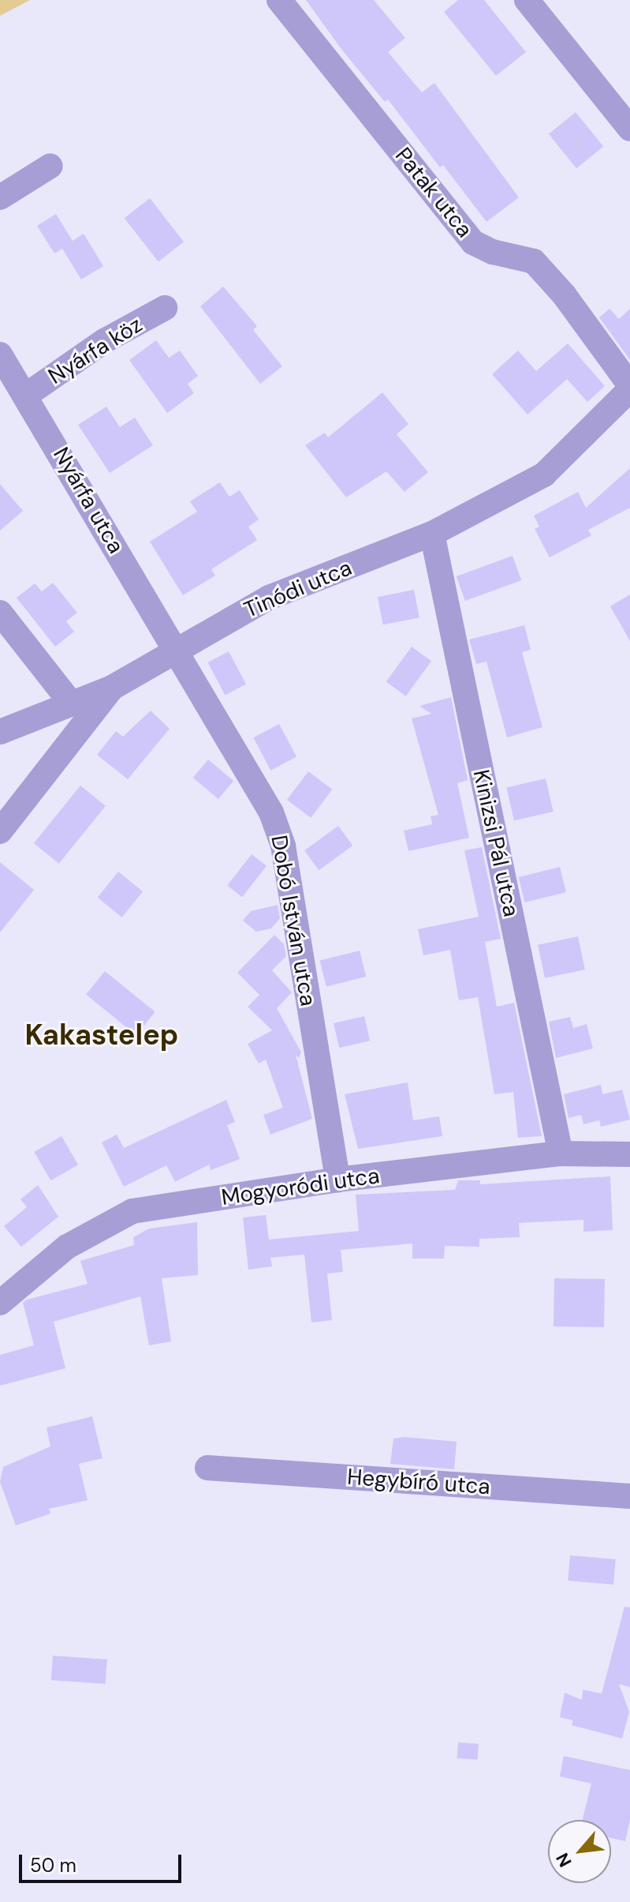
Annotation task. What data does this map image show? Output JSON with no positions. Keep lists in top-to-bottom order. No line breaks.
{"streets":{"street":["Patak utca","Nyárfa köz","Nyárfa utca","Tinódi utca","Kinizsi Pál utca","Dobó István utca","Mogyoródi utca","Hegybíró utca"]},"crossings":[["Patak utca","Tinódi utca"],["Nyárfa köz","Nyárfa utca"],["Nyárfa utca","Tinódi utca"],["Nyárfa utca","Dobó István utca"],["Tinódi utca","Kinizsi Pál utca"],["Tinódi utca","Dobó István utca"],["Kinizsi Pál utca","Mogyoródi utca"],["Dobó István utca","Mogyoródi utca"]],"districts":["Kakastelep"],"scale_bar":"50 m","north":"bottom left"}
